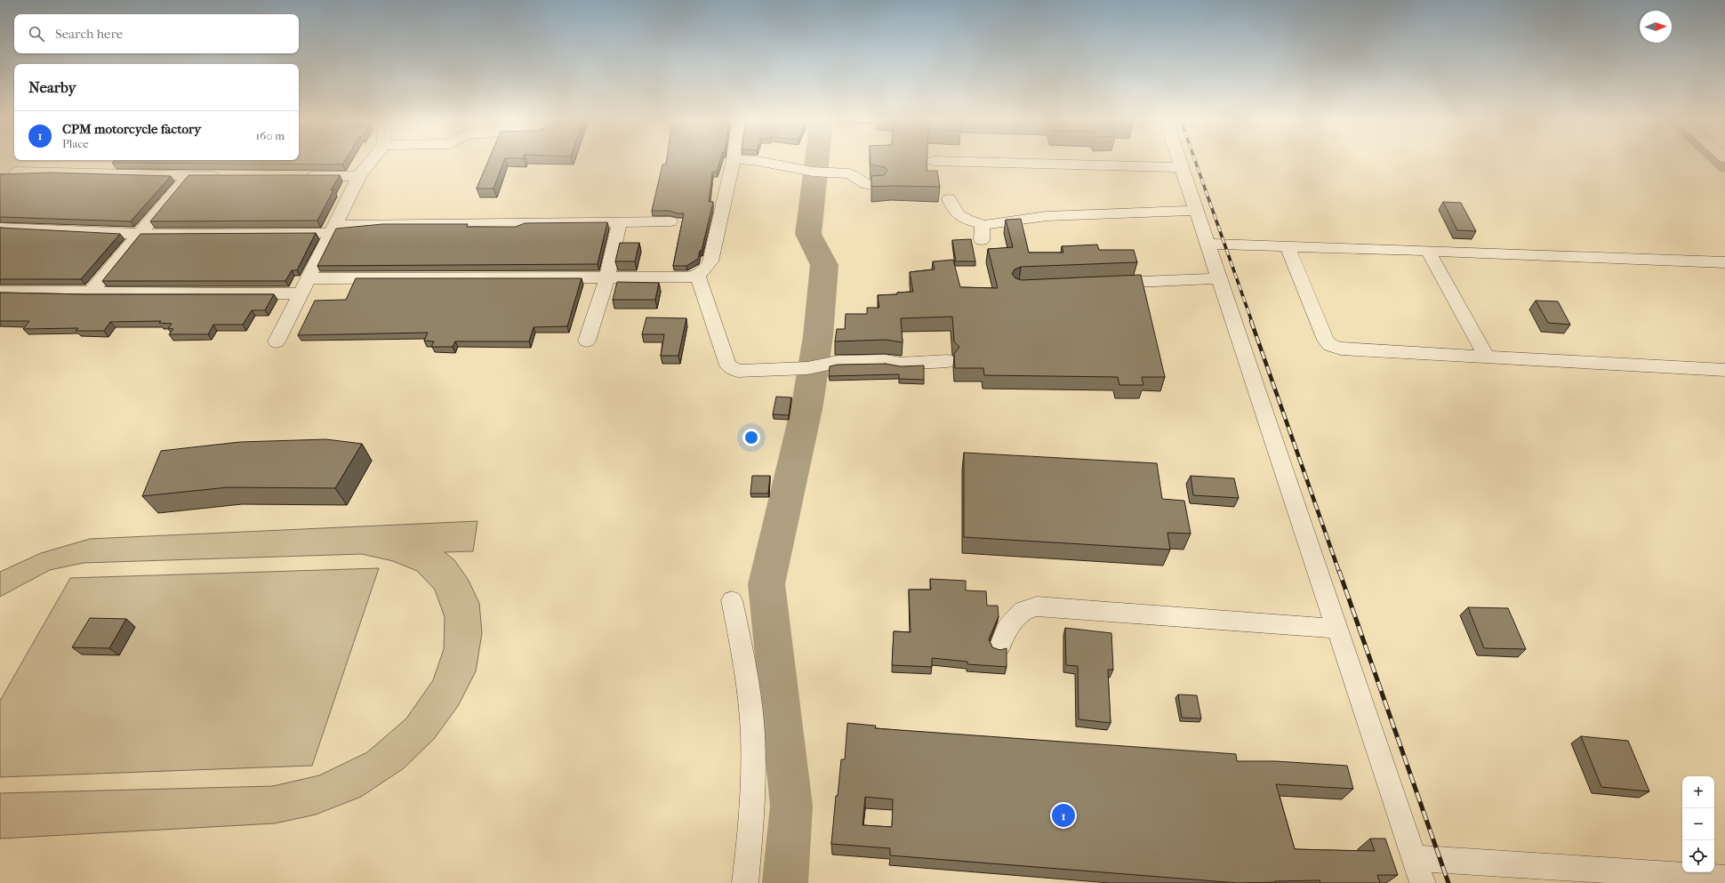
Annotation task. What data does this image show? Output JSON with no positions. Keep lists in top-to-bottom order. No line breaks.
{"north":"right","page":{"search":"Search here","heading":"Nearby","list":[{"mark":"1","name":"CPM motorcycle factory","note":"Place","value":"160 m"}],"map_buttons":["+","−"],"pins":"1"}}
